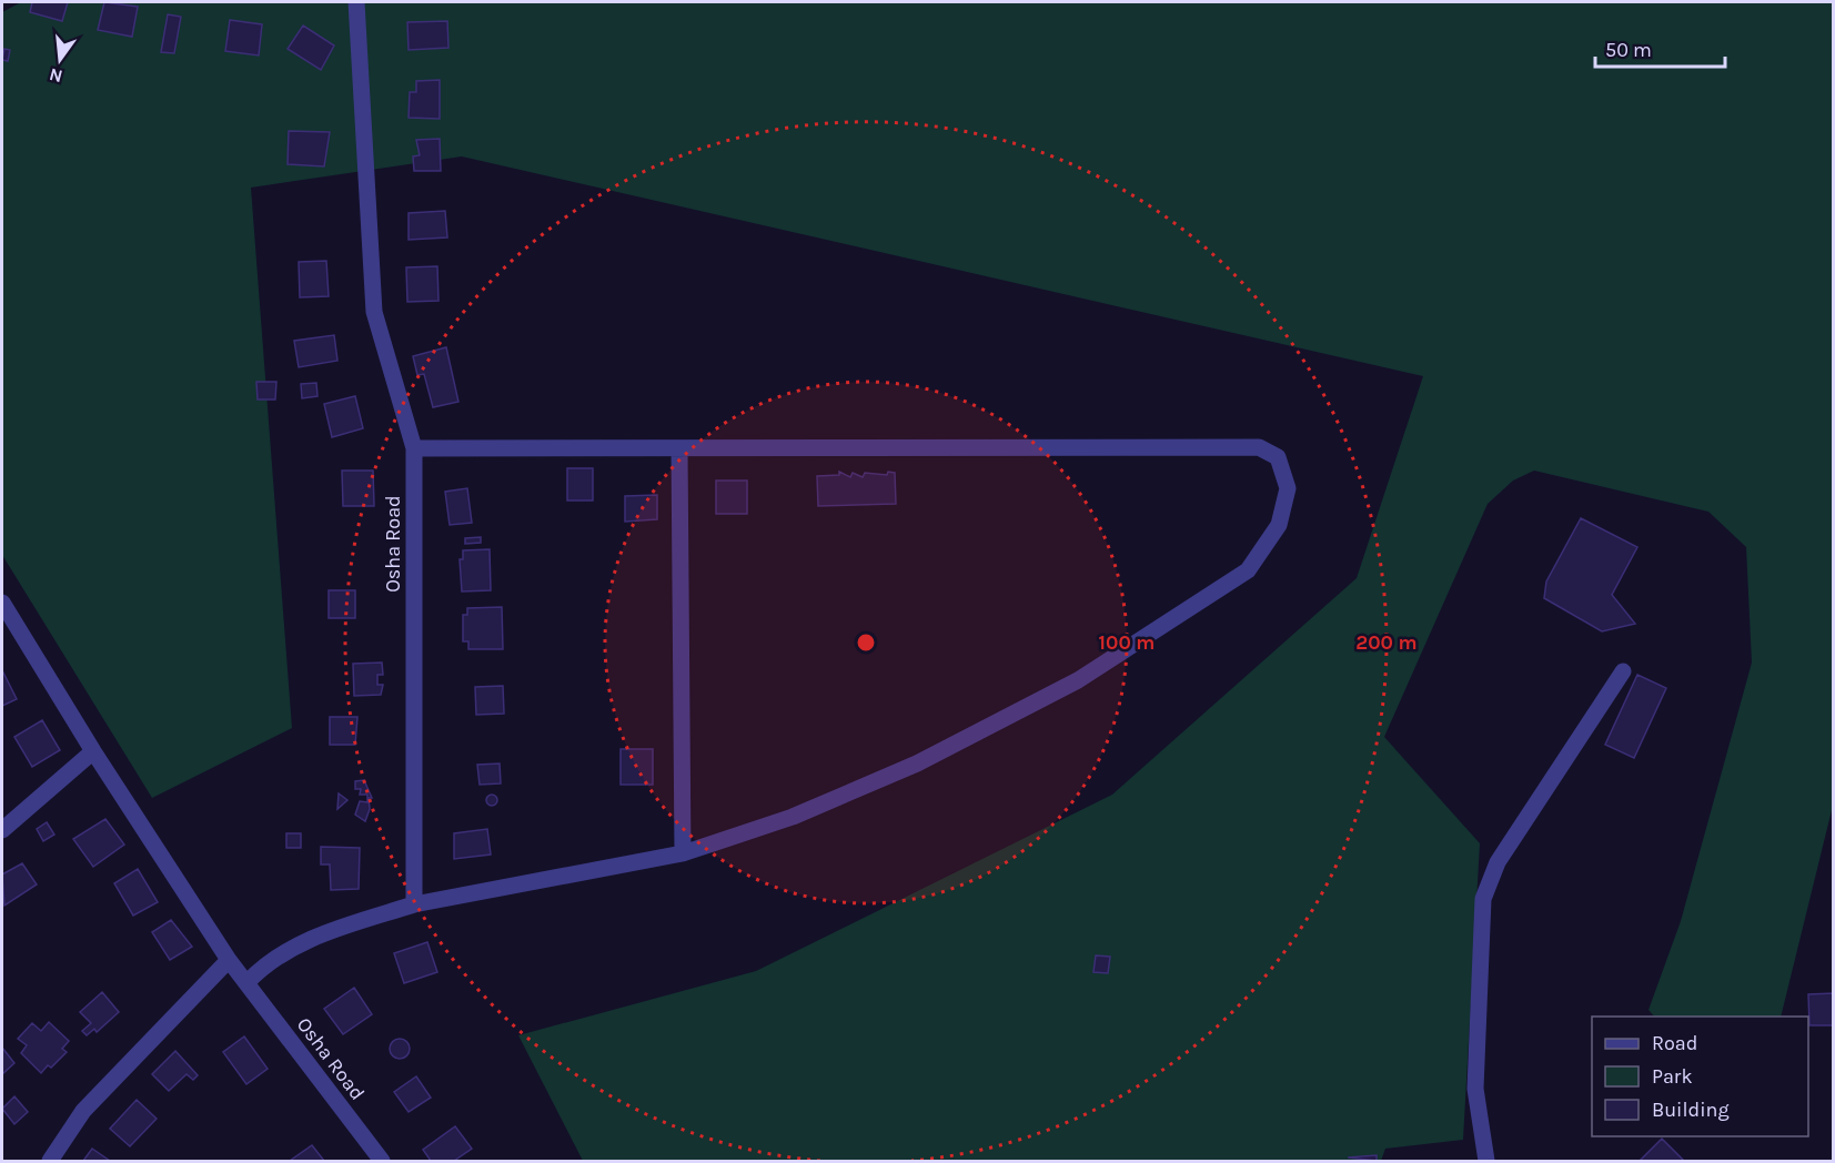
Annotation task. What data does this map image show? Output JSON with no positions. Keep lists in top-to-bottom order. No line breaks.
{"streets":{"street":["Osha Road"]},"legend":["Road","Park","Building"],"scale_bar":"50 m","north":"bottom","rings":["100 m","200 m"]}
